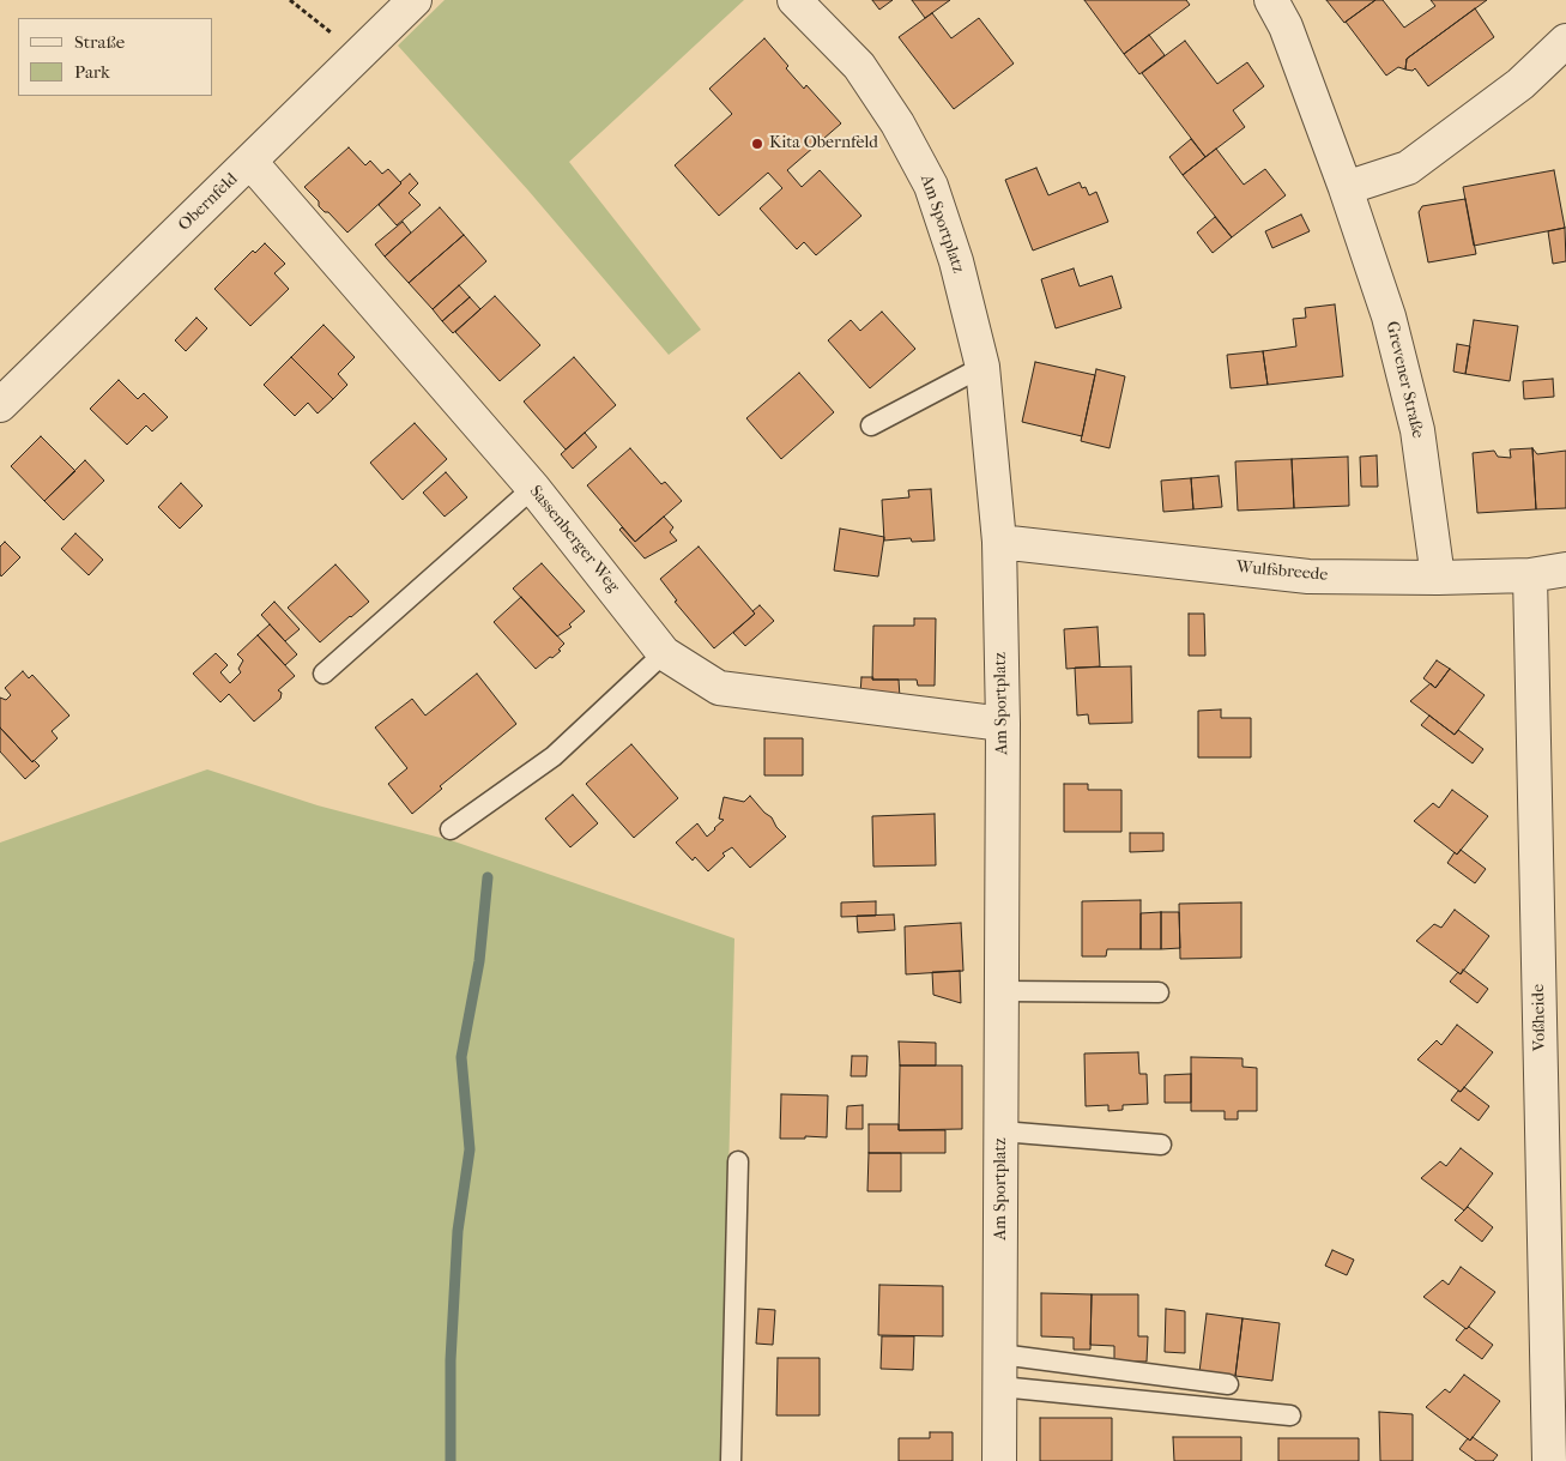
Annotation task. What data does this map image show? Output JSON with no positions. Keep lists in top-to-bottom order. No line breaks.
{"streets":{"street":["Obernfeld","Am Sportplatz","Grevener Straße","Sassenberger Weg","Wulfsbreede","Voßheide"]},"crossings":[["Obernfeld","Sassenberger Weg"],["Am Sportplatz","Sassenberger Weg"],["Am Sportplatz","Wulfsbreede"],["Grevener Straße","Wulfsbreede"],["Wulfsbreede","Voßheide"]],"places":["Kita Obernfeld"],"legend":["Straße","Park"]}
